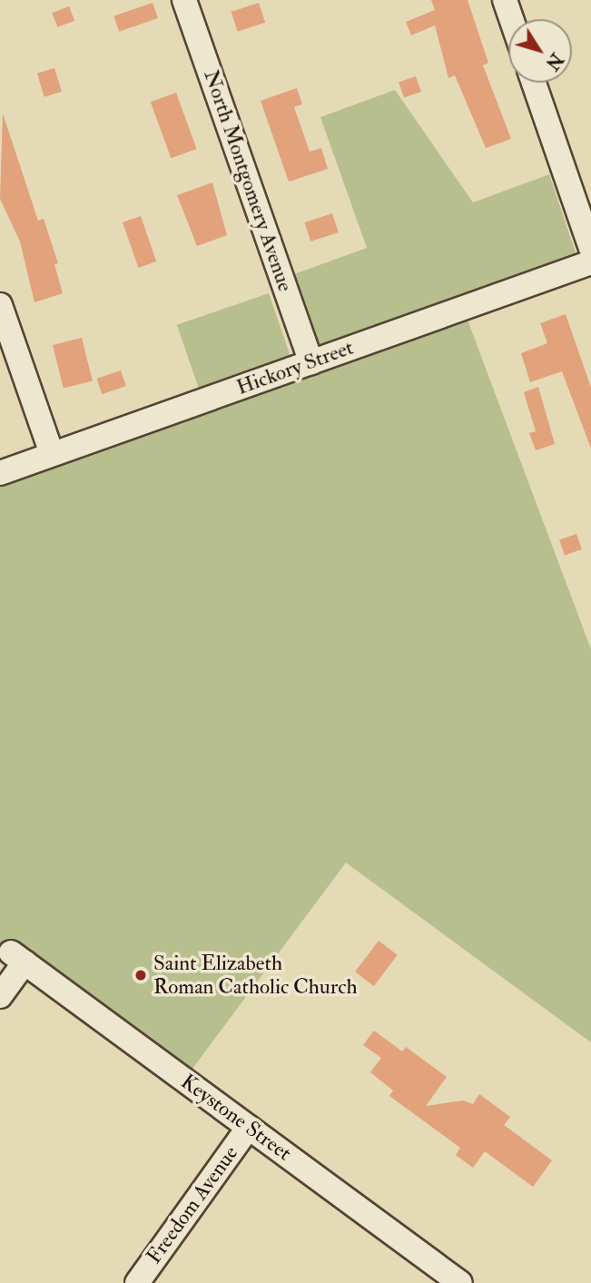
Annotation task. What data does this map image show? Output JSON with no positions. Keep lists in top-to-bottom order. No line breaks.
{"streets":{"street":["North Montgomery Avenue","Hickory Street","Keystone Street","Freedom Avenue"]},"crossings":[["North Montgomery Avenue","Hickory Street"],["Keystone Street","Freedom Avenue"]],"places":["Saint Elizabeth Roman Catholic Church"],"north":"bottom right"}
